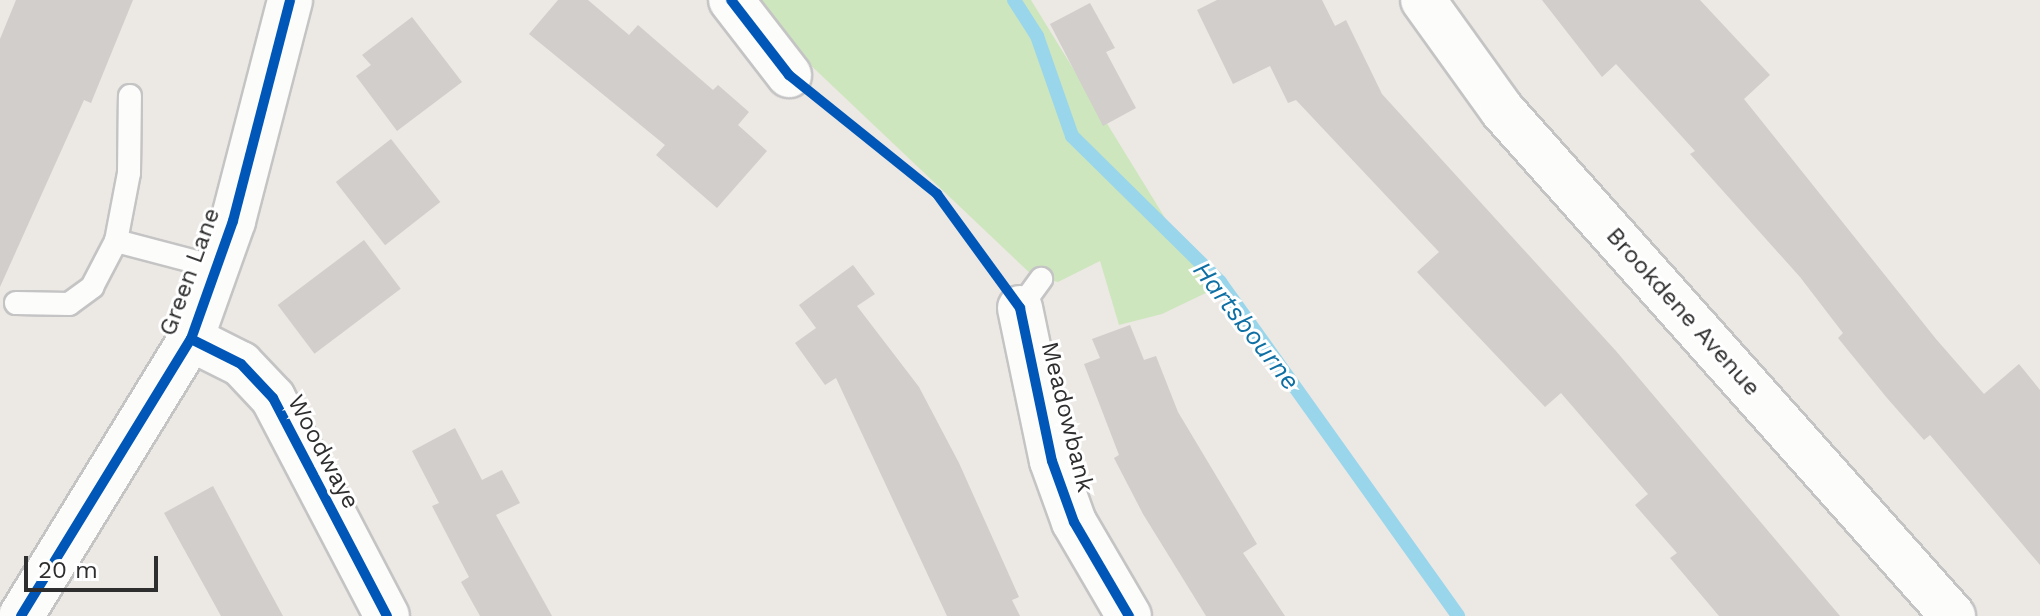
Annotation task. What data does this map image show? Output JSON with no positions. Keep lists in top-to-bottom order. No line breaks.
{"streets":{"street":["Green Lane","Brookdene Avenue","Meadowbank","Woodwaye"]},"crossings":[["Green Lane","Woodwaye"]],"water":["Hartsbourne"],"scale_bar":"20 m"}
